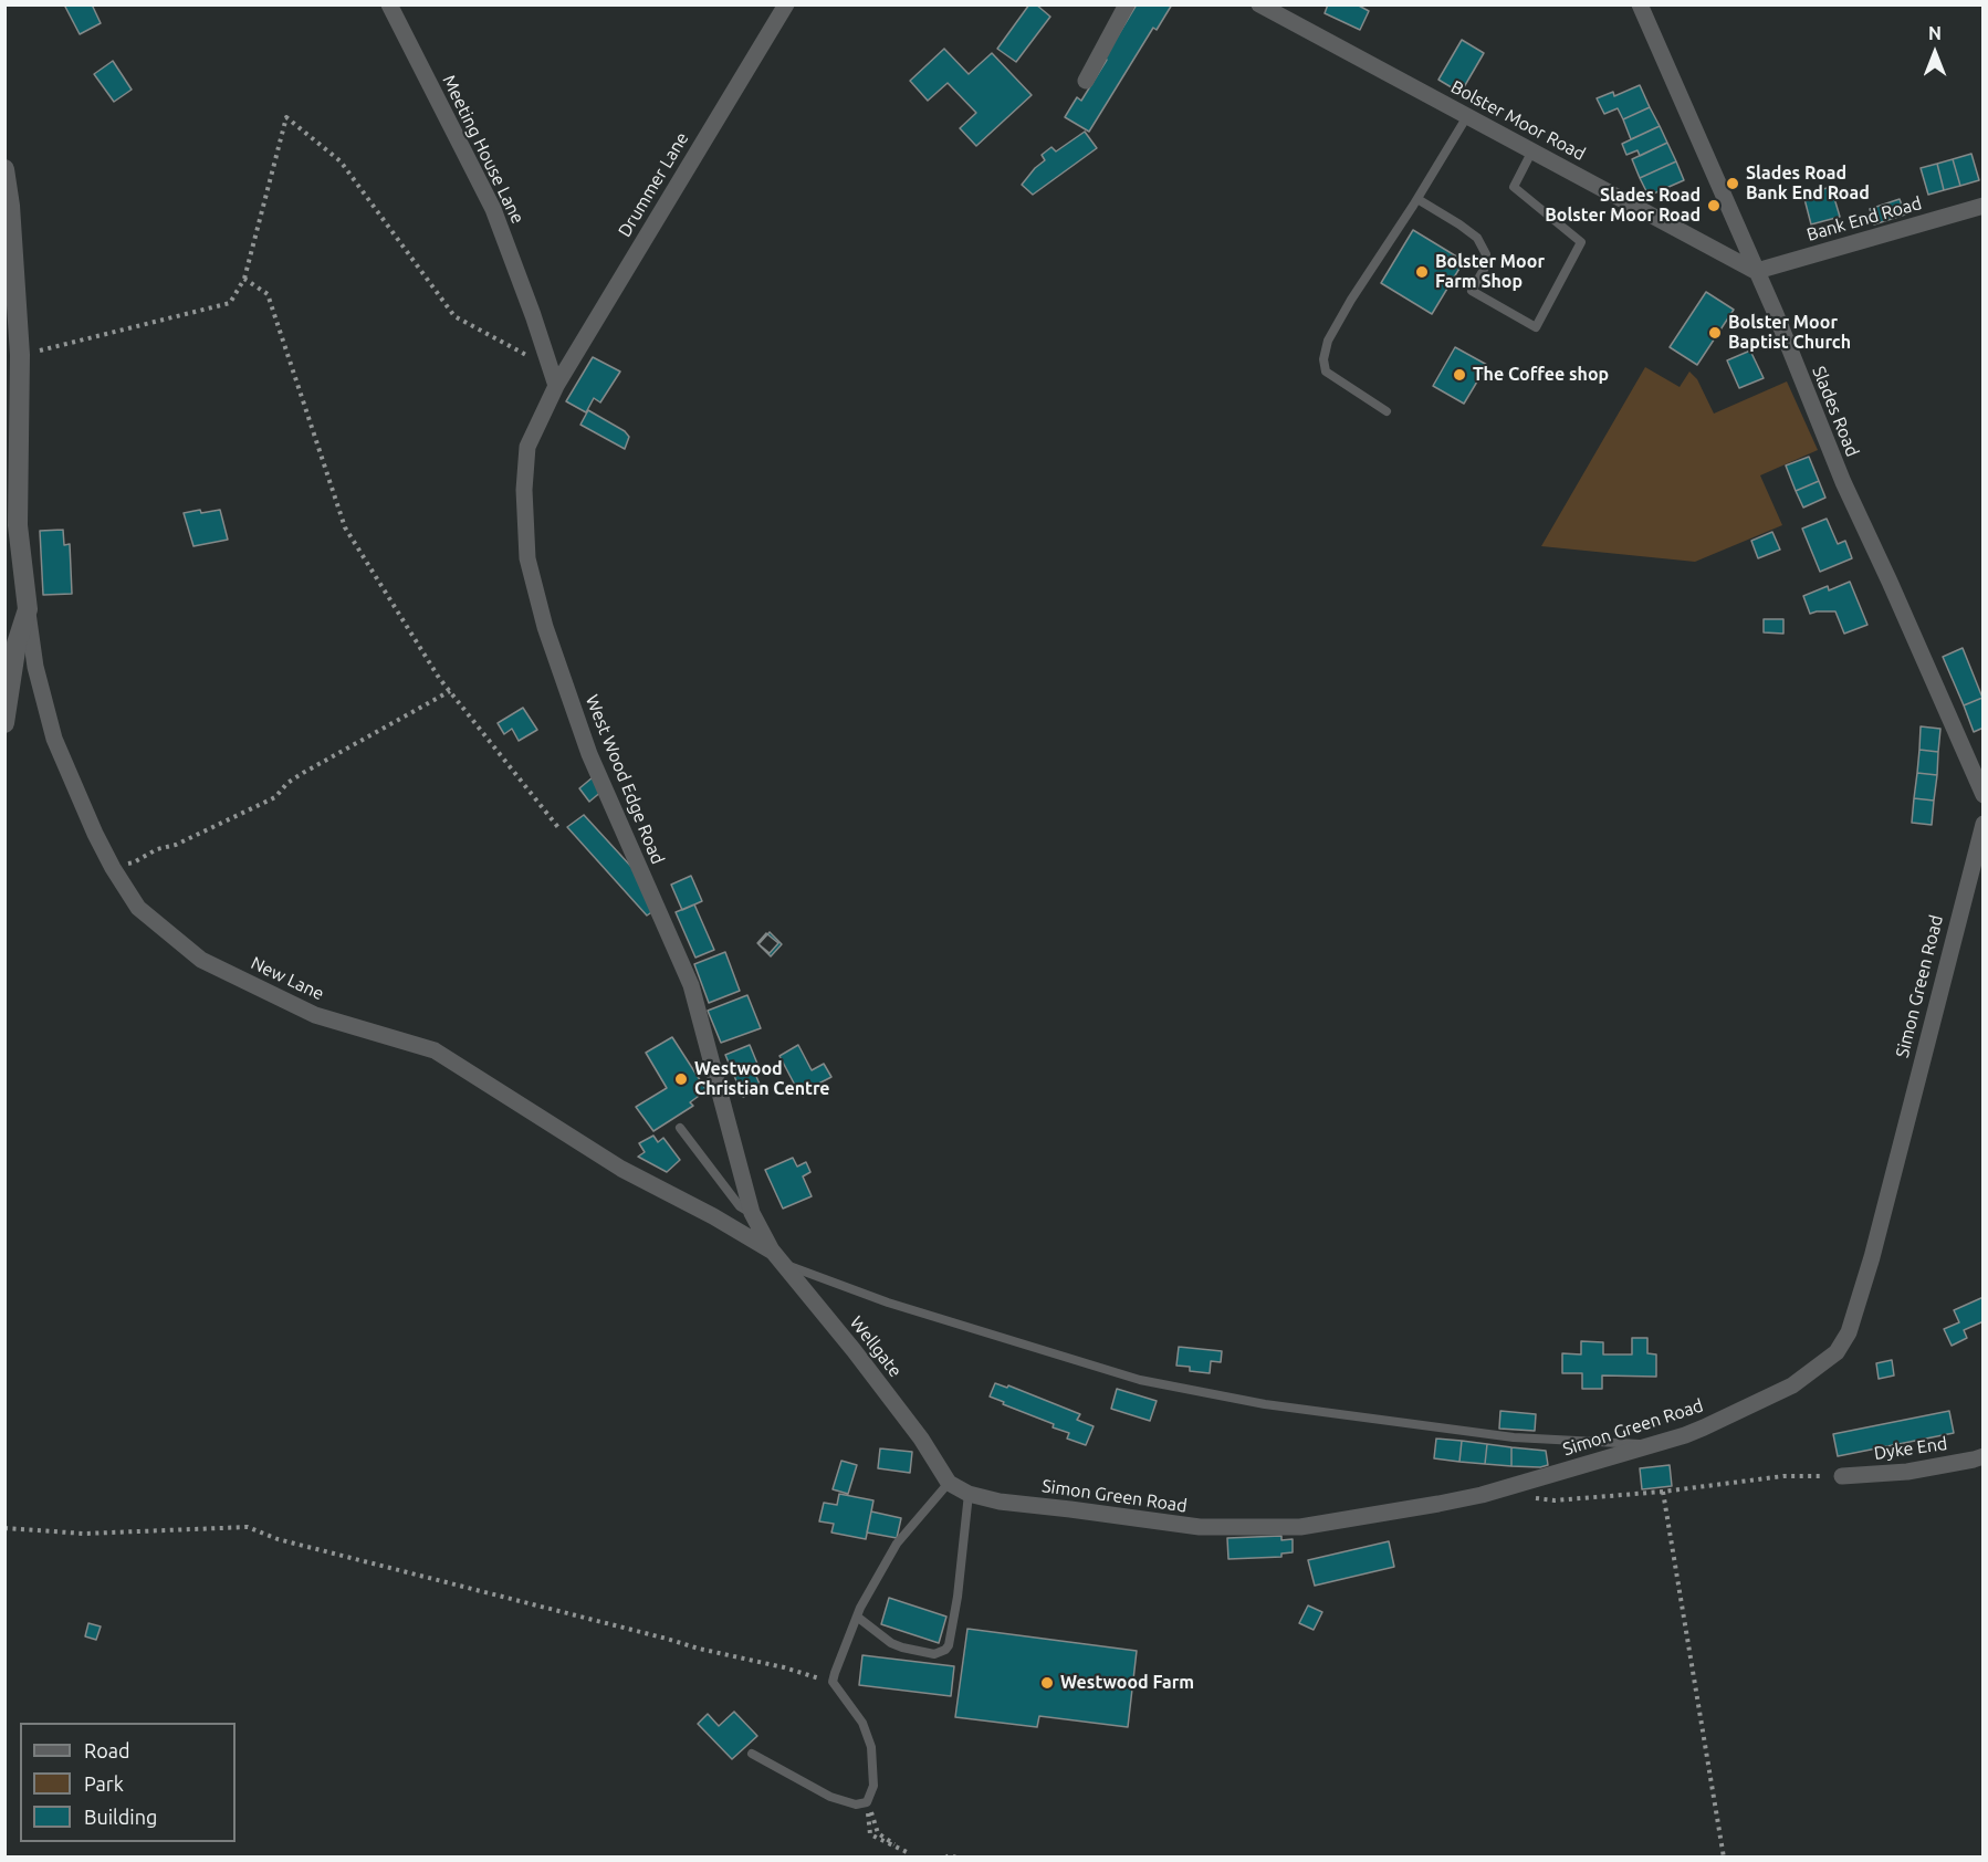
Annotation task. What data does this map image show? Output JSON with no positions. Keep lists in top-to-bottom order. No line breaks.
{"streets":{"street":["Bolster Moor Road","Meeting House Lane","Drummer Lane","Bank End Road","Slades Road","West Wood Edge Road","New Lane","Simon Green Road","Wellgate","Dyke End"]},"crossings":[["Bolster Moor Road","Bank End Road"],["Bolster Moor Road","Slades Road"],["Meeting House Lane","Drummer Lane"],["Meeting House Lane","West Wood Edge Road"],["Drummer Lane","West Wood Edge Road"],["Bank End Road","Slades Road"],["West Wood Edge Road","Wellgate"],["New Lane","Wellgate"],["Simon Green Road","Wellgate"]],"places":["Slades Road Bank End Road","Slades Road Bolster Moor Road","Bolster Moor Farm Shop","Bolster Moor Baptist Church","The Coffee shop","Westwood Christian Centre","Westwood Farm"],"legend":["Road","Park","Building"],"north":"top"}
